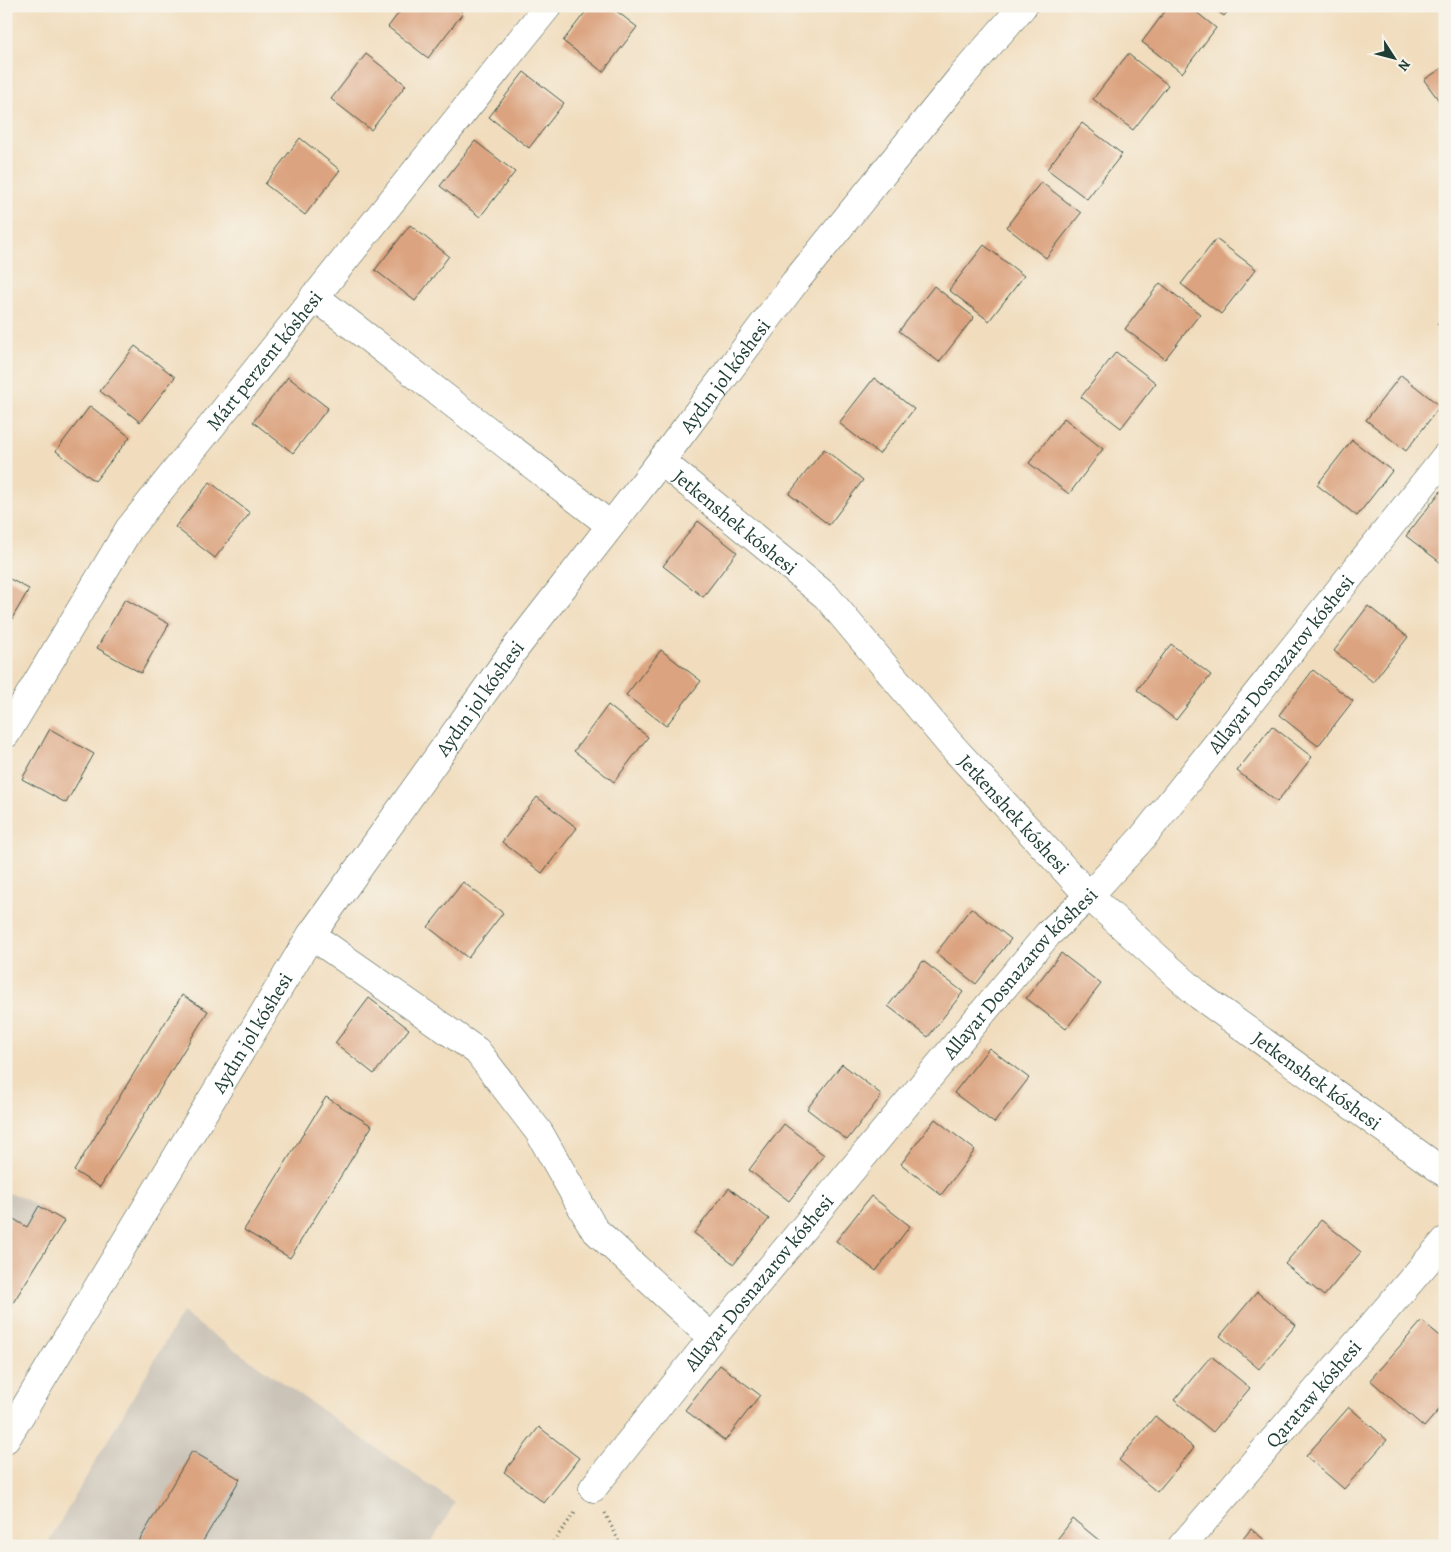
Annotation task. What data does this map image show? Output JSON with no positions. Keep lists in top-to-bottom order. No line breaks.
{"streets":{"street":["Márt perzent kóshesi","Aydın jol kóshesi","Jetkenshek kóshesi","Allayar Dosnazarov kóshesi","Qarataw kóshesi"]},"crossings":[["Aydın jol kóshesi","Jetkenshek kóshesi"],["Jetkenshek kóshesi","Allayar Dosnazarov kóshesi"]],"north":"bottom right"}
